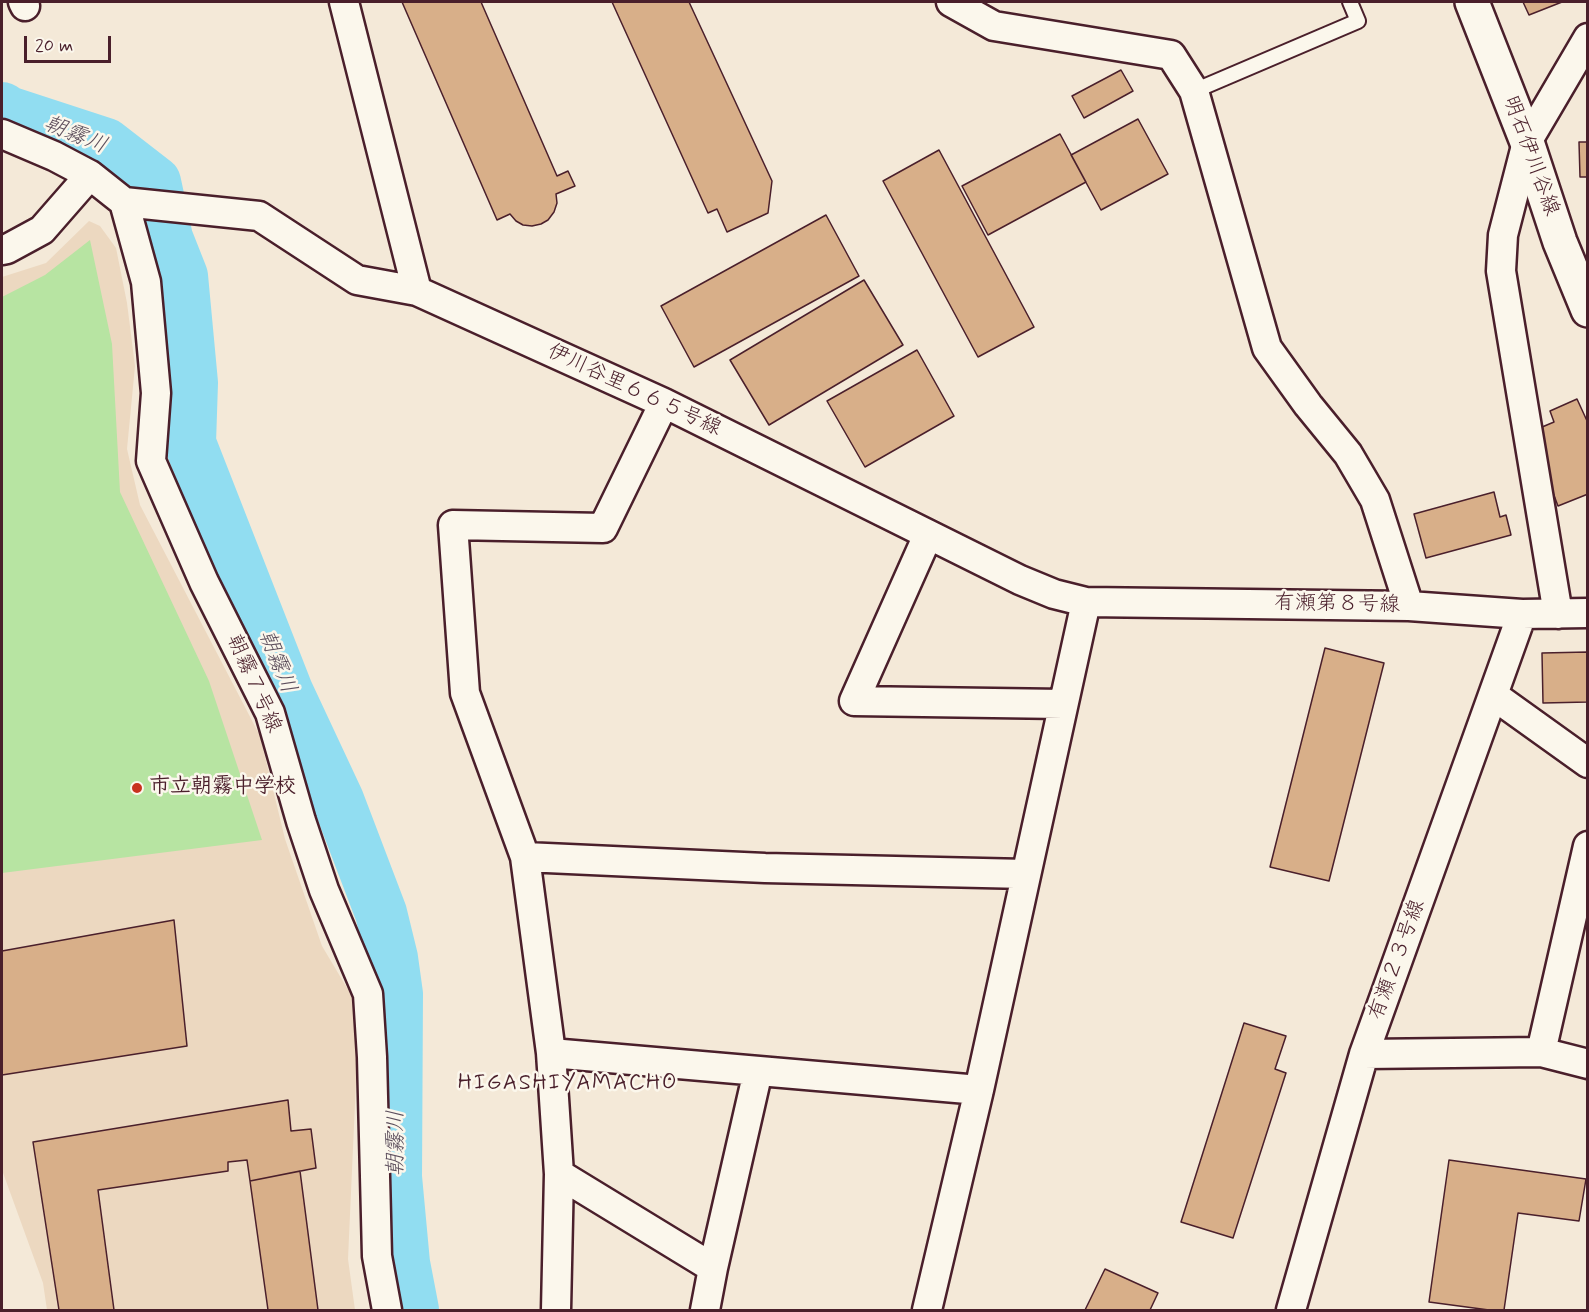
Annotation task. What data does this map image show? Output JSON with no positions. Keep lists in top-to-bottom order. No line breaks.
{"streets":{"street":["明石伊川谷線","伊川谷里６６５号線","有瀬第８号線","朝霧７号線","有瀬２３号線"]},"crossings":[["伊川谷里６６５号線","有瀬第８号線"],["伊川谷里６６５号線","朝霧７号線"],["有瀬第８号線","有瀬２３号線"]],"districts":["HIGASHIYAMACHO"],"water":["朝霧川"],"places":["市立朝霧中学校"],"scale_bar":"20 m"}
